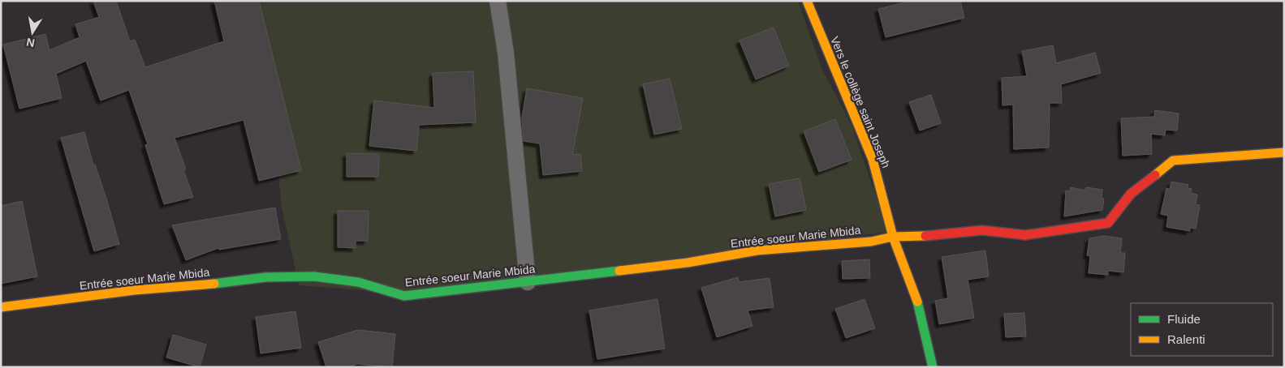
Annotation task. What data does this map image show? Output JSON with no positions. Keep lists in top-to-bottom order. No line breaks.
{"streets":{"street":["Vers le collège saint Joseph","Entrée soeur Marie Mbida"]},"crossings":[["Vers le collège saint Joseph","Entrée soeur Marie Mbida"]],"legend":["Fluide","Ralenti"],"north":"bottom"}
